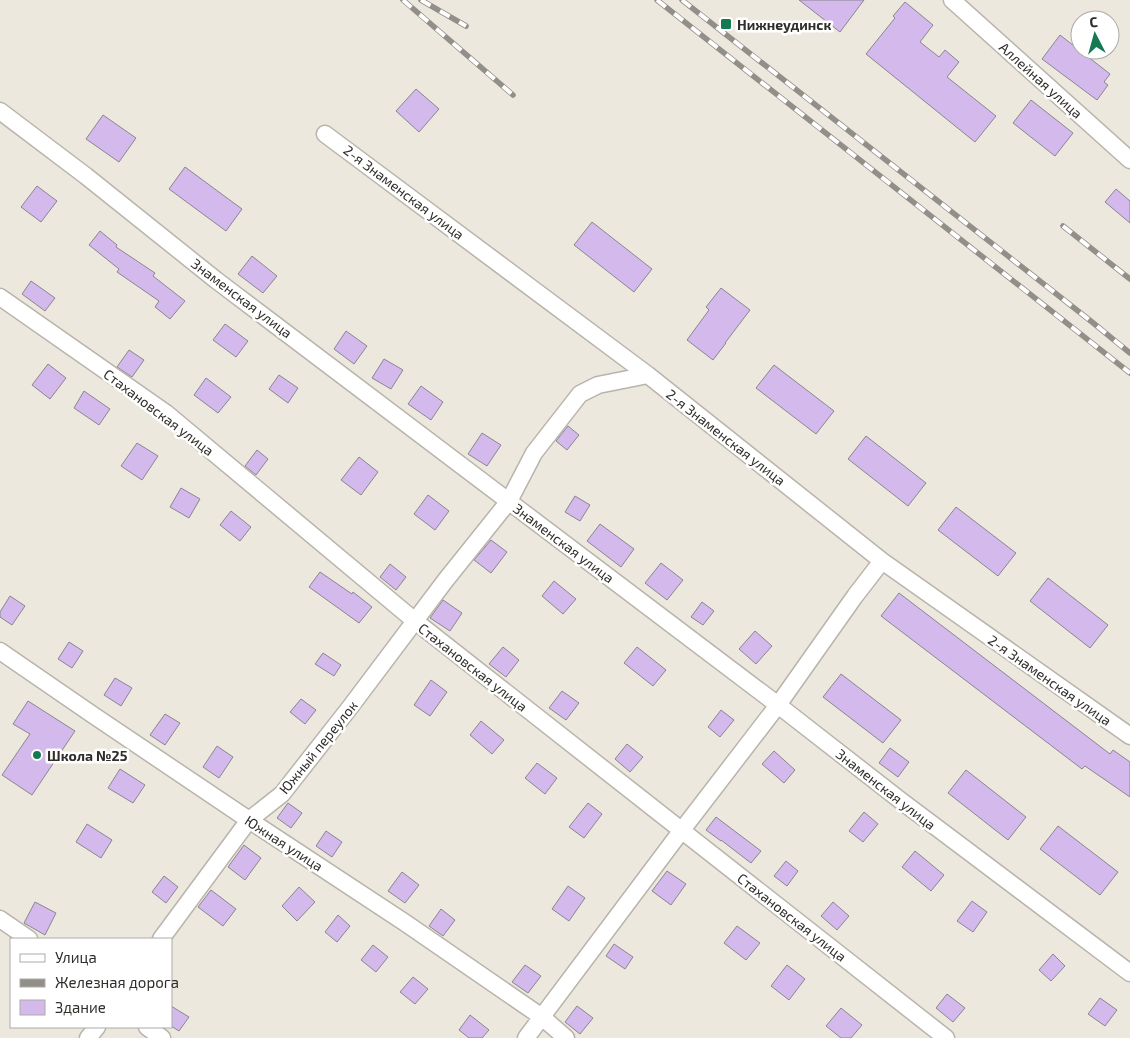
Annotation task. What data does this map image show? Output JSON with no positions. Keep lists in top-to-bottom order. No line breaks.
{"streets":{"street":["Аллейная улица","2-я Знаменская улица","Знаменская улица","Стахановская улица","Южный переулок","Южная улица"]},"crossings":[["2-я Знаменская улица","Южный переулок"],["Знаменская улица","Южный переулок"],["Стахановская улица","Южный переулок"],["Южный переулок","Южная улица"]],"places":{"transit":["Нижнеудинск"],"other":["Школа №25"]},"legend":["Улица","Железная дорога","Здание"],"north":"top"}
